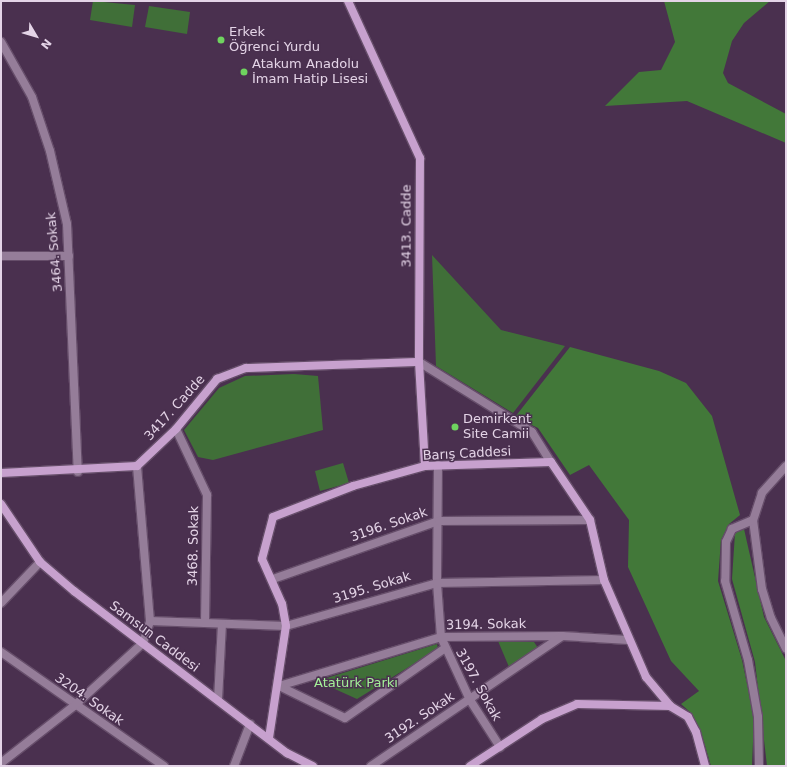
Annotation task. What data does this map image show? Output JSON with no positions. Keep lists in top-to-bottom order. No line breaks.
{"streets":{"street":["3413. Cadde","3464. Sokak","3417. Cadde","Barış Caddesi","3196. Sokak","3468. Sokak","3195. Sokak","3194. Sokak","Samsun Caddesi","3197. Sokak","3204. Sokak","3192. Sokak"]},"crossings":[["3413. Cadde","3417. Cadde"],["3413. Cadde","Barış Caddesi"],["3417. Cadde","3468. Sokak"],["Barış Caddesi","3196. Sokak"],["Barış Caddesi","3195. Sokak"],["Barış Caddesi","3194. Sokak"],["Barış Caddesi","Samsun Caddesi"],["Barış Caddesi","3197. Sokak"],["3196. Sokak","3197. Sokak"],["3468. Sokak","3195. Sokak"],["3195. Sokak","3197. Sokak"],["3194. Sokak","3197. Sokak"],["3194. Sokak","3192. Sokak"],["3197. Sokak","3192. Sokak"]],"parks":["Atatürk Parkı"],"places":["Erkek Öğrenci Yurdu","Atakum Anadolu İmam Hatip Lisesi","Demirkent Site Camii"],"north":"bottom right"}
